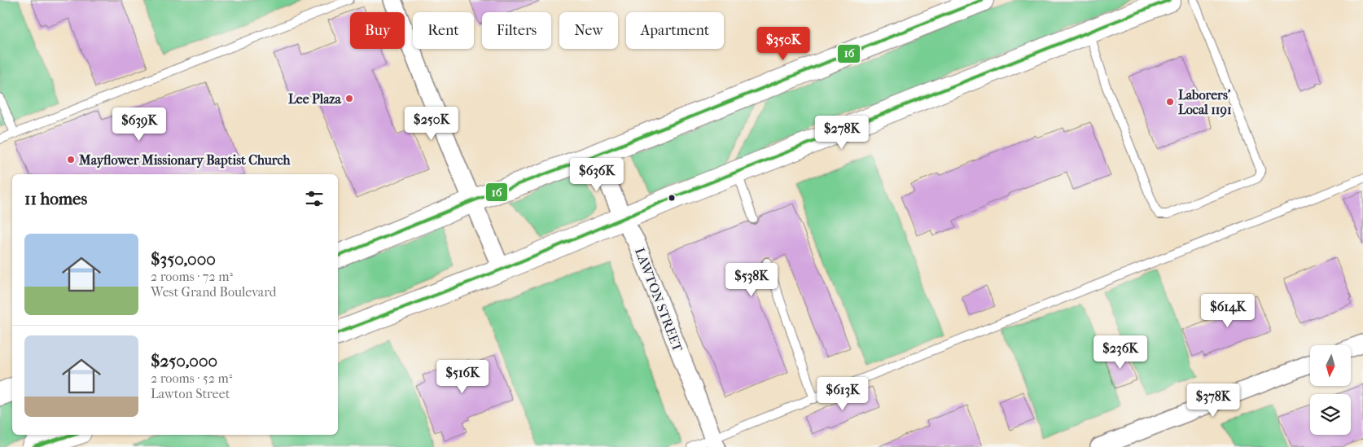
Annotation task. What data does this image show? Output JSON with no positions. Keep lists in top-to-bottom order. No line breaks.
{"streets":{"street":["LAWTON STREET"]},"places":["Lee Plaza","Laborers' Local 1191","Mayflower Missionary Baptist Church"],"lines":["transit line 16"],"north":"bottom","page":{"chip":["Buy","Rent","Filters","New","Apartment"],"price":["$350K","$250K","$639K","$278K","$636K","$538K","$614K","$236K","$516K","$613K","$378K"],"heading":"11 homes","list":[{"name":"$350,000","note":"2 rooms · 72 m² · West Grand Boulevard"},{"name":"$250,000","note":"2 rooms · 52 m² · Lawton Street"}]}}
